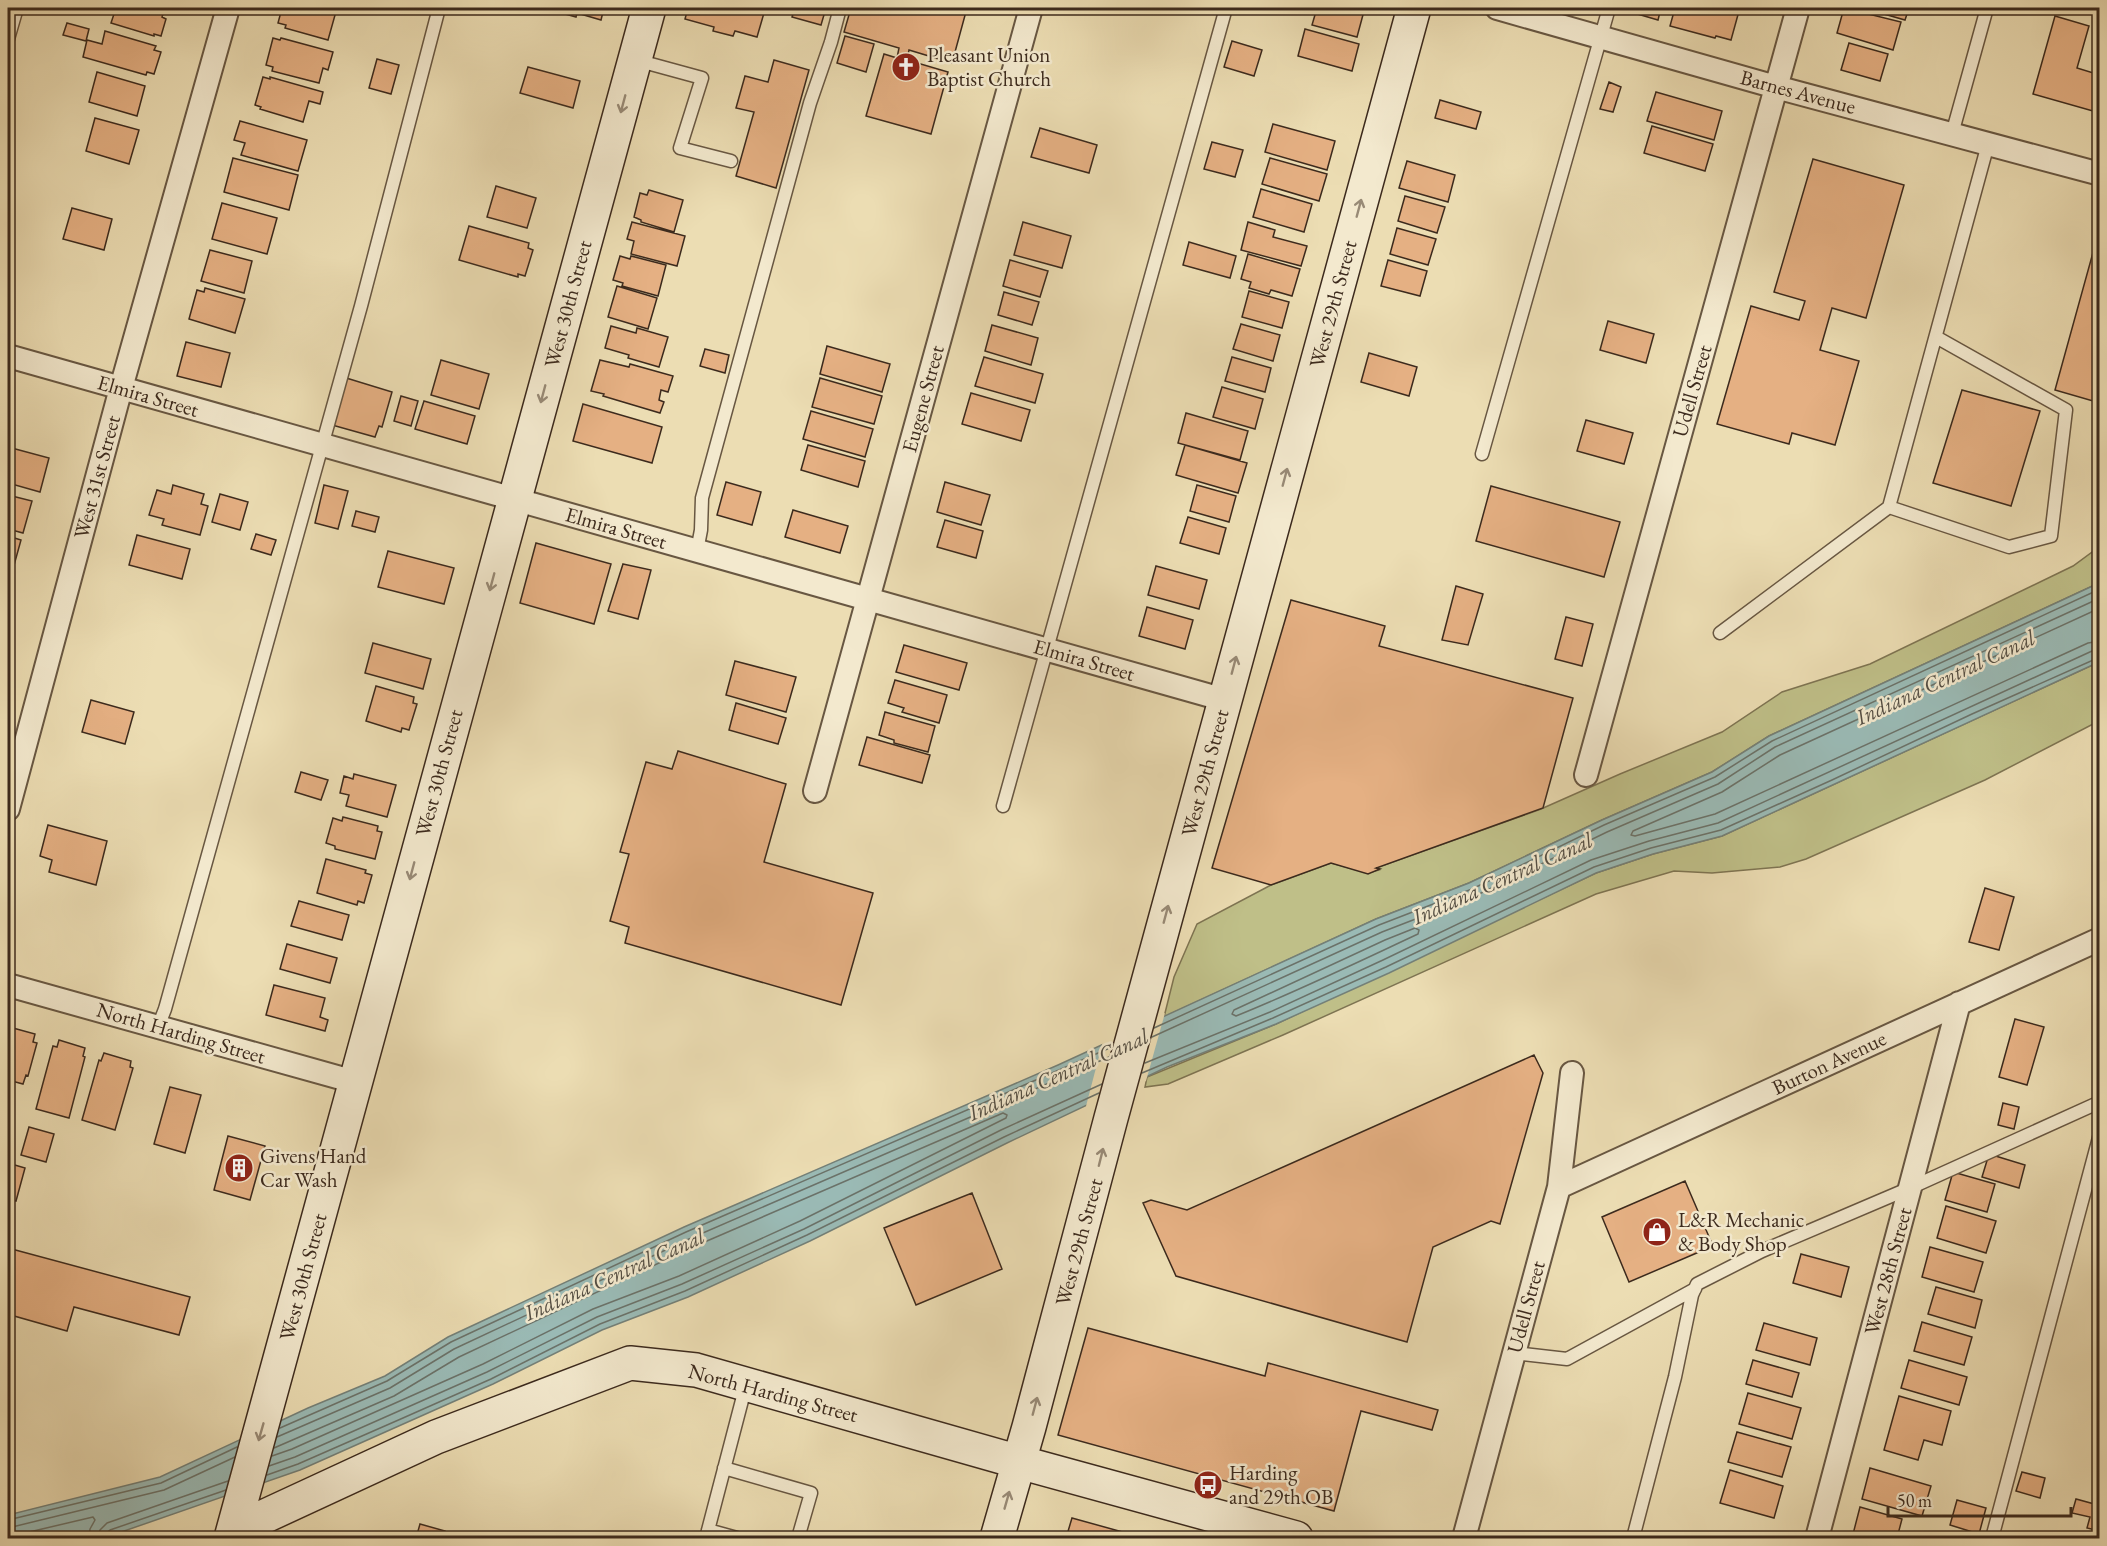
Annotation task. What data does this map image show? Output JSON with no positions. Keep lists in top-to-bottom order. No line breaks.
{"streets":{"main road":["West 30th Street","West 29th Street","North Harding Street"],"street":["Barnes Avenue","Udell Street","Elmira Street","Eugene Street","West 31st Street","Burton Avenue","West 28th Street"]},"crossings":[["Barnes Avenue","Udell Street"],["West 30th Street","Elmira Street"],["West 30th Street","North Harding Street"],["West 29th Street","Elmira Street"],["West 29th Street","North Harding Street"],["Udell Street","Burton Avenue"],["Elmira Street","Eugene Street"],["Elmira Street","West 31st Street"],["Burton Avenue","West 28th Street"]],"one_way":["West 30th Street","West 29th Street"],"water":["Indiana Central Canal"],"places":{"church":["Pleasant Union Baptist Church"],"building":["Givens Hand Car Wash"],"shop":["L&R Mechanic & Body Shop"],"bus stop":["Harding and 29th OB"]},"scale_bar":"50 m"}
